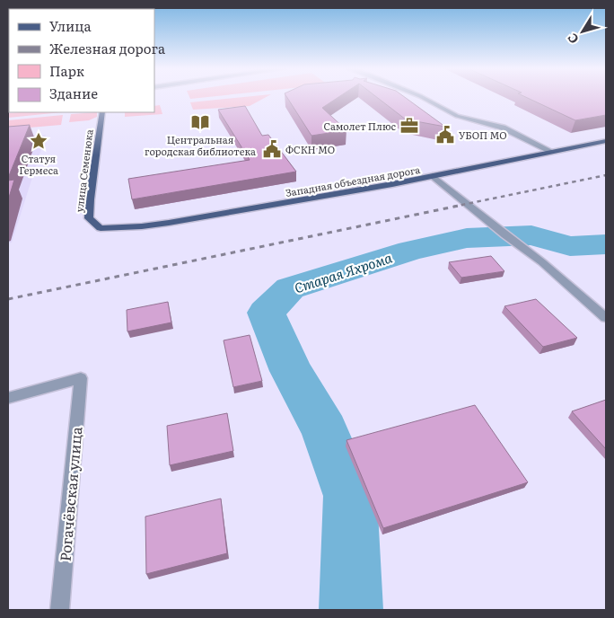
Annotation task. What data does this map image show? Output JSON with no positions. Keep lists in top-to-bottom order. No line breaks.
{"streets":{"main road":["улица Семенюка","Западная объездная дорога"],"street":["Рогачёвская улица"]},"crossings":[["улица Семенюка","Западная объездная дорога"]],"water":["Старая Яхрома"],"places":{"library":["Центральная городская библиотека"],"office":["Самолет Плюс"],"public building":["УБОП МО","ФСКН МО"],"place":["Статуя Гермеса"]},"legend":["Улица","Железная дорога","Парк","Здание"],"north":"bottom left"}
